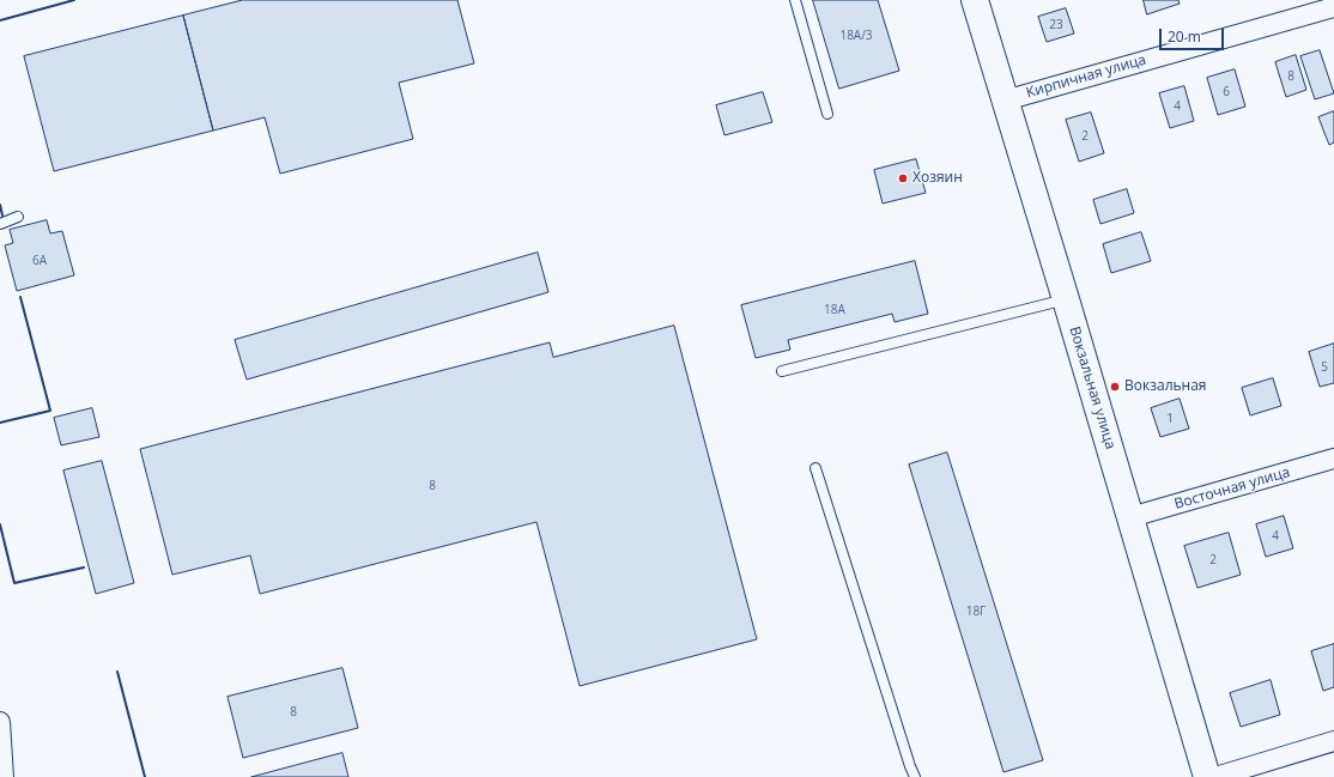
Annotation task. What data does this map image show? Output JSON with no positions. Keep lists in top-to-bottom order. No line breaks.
{"streets":{"street":["Кирпичная улица","Вокзальная улица","Восточная улица"]},"crossings":[["Кирпичная улица","Вокзальная улица"],["Вокзальная улица","Восточная улица"]],"places":["Хозяин","Вокзальная"],"house_numbers":["23","18А/3","8","6","4","2","6А","18А","5","1","8","4","2","18Г","8"],"scale_bar":"20 m"}
